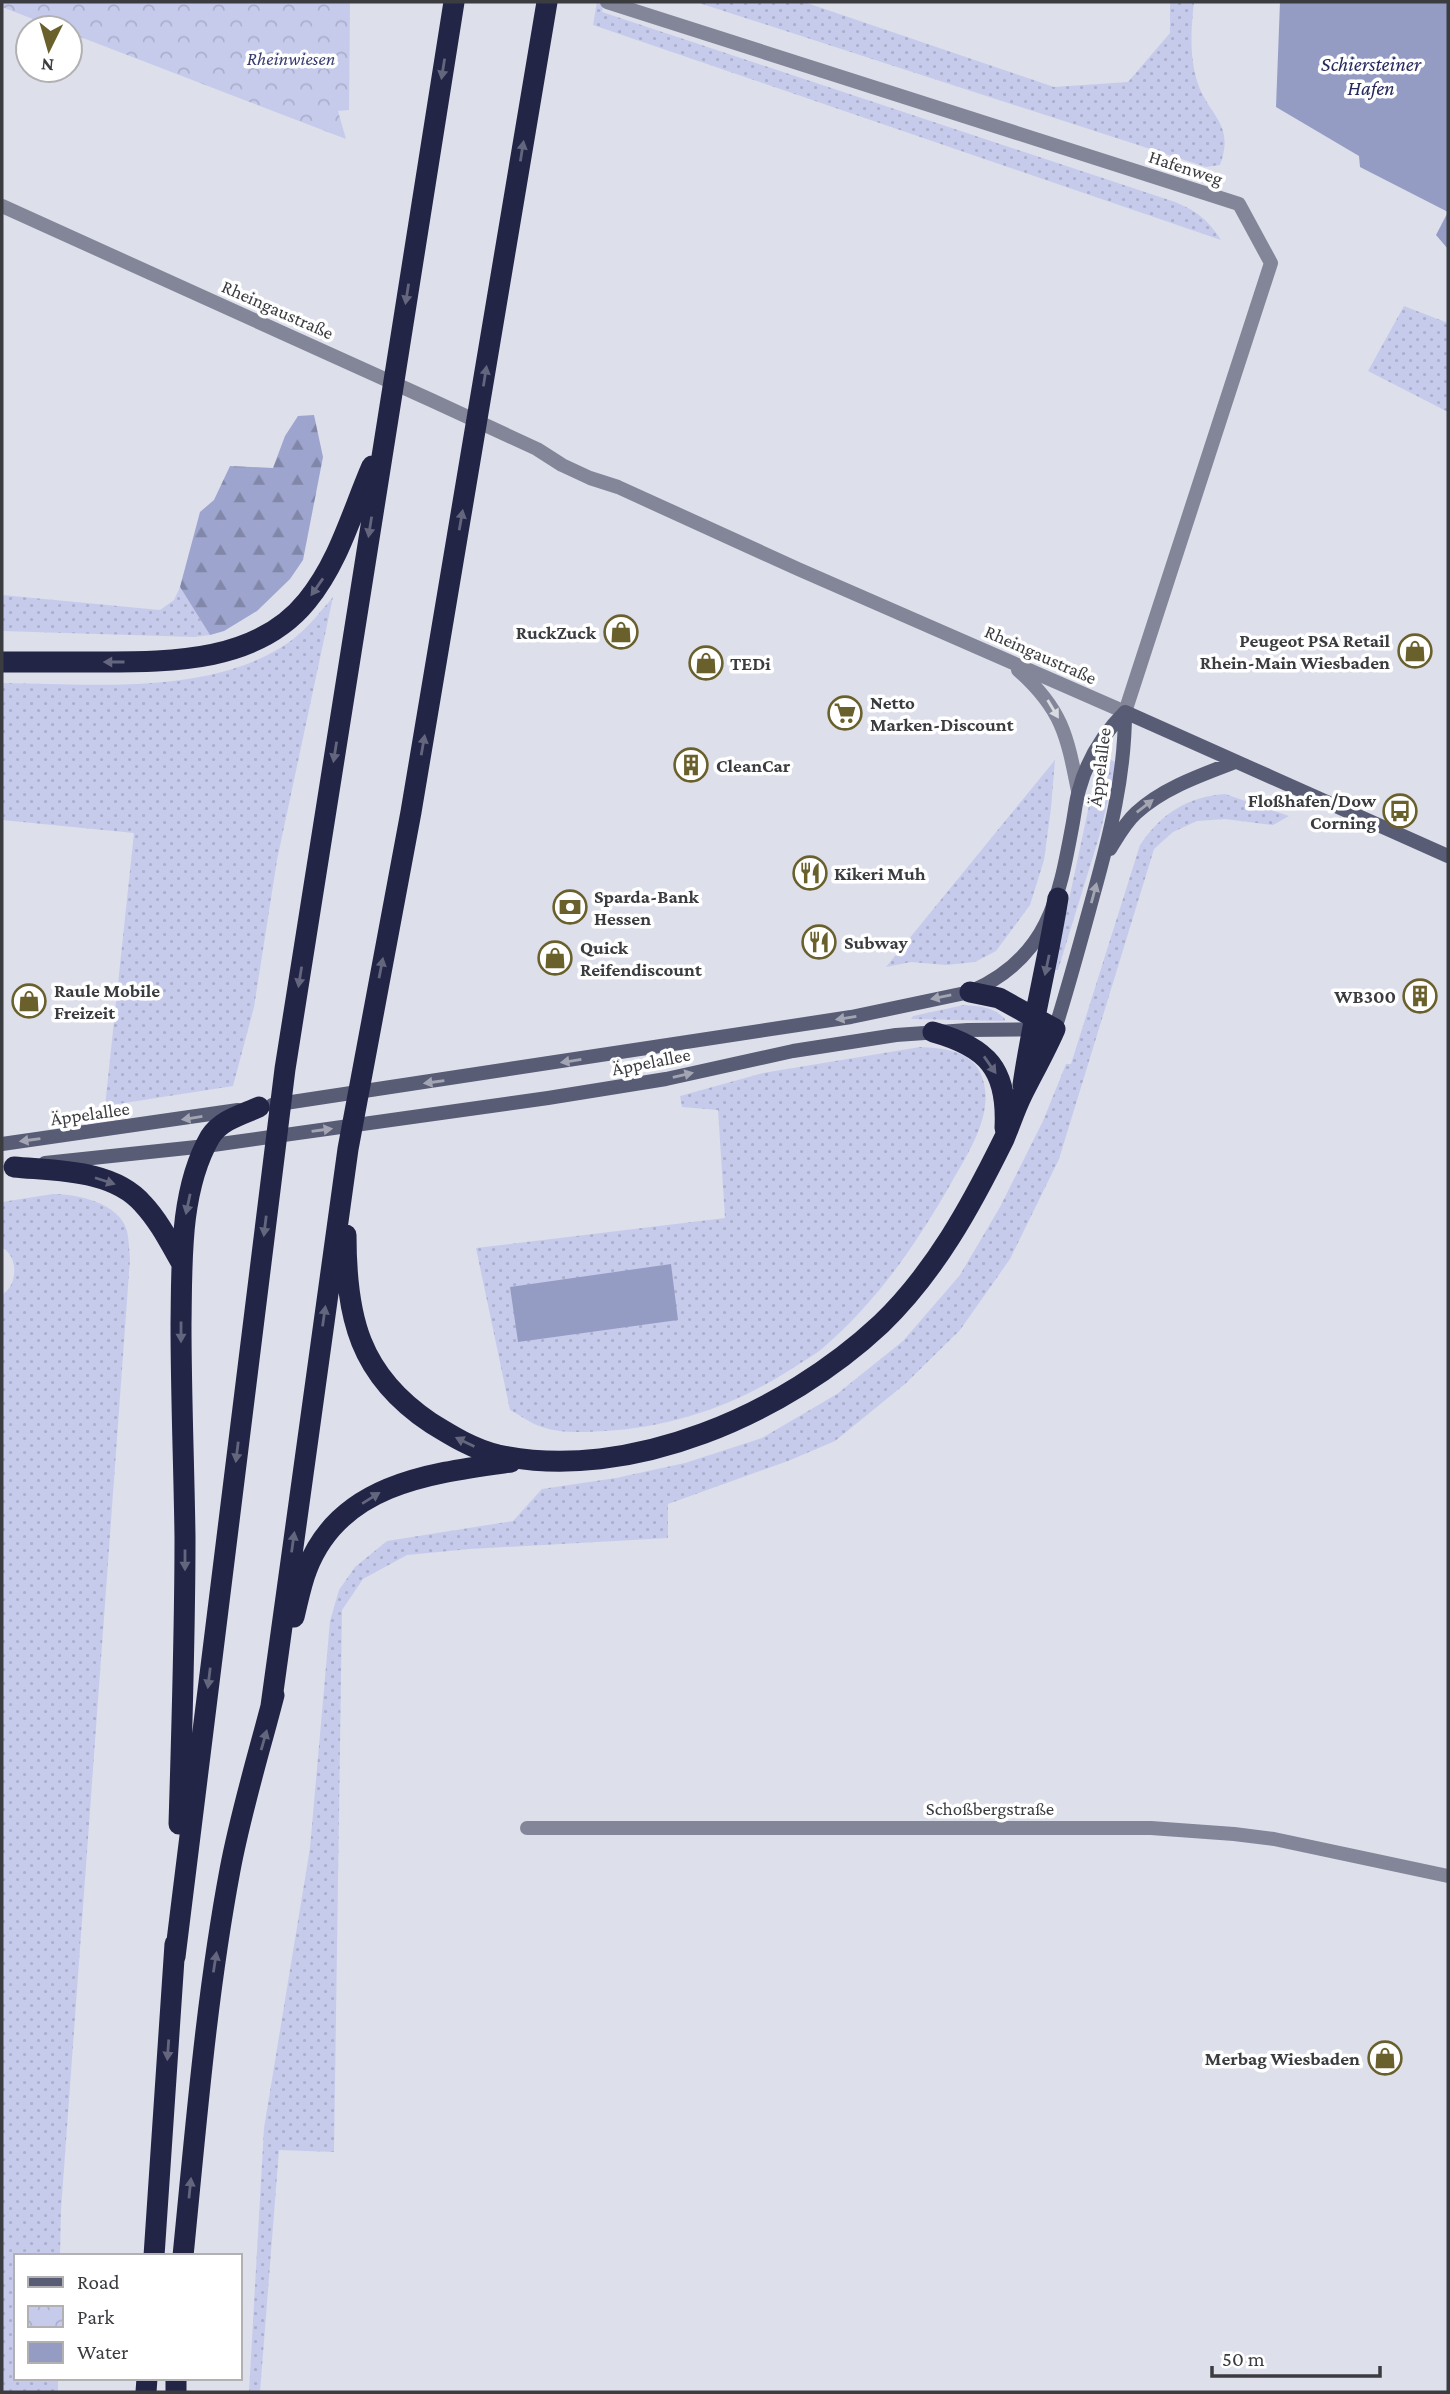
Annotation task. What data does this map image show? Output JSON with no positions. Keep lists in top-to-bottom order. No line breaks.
{"streets":{"main road":["Rheingaustraße","Äppelallee"],"street":["Hafenweg","Schoßbergstraße"]},"crossings":[["Hafenweg","Rheingaustraße"],["Hafenweg","Äppelallee"],["Rheingaustraße","Äppelallee"]],"water":["Schiersteiner Hafen"],"parks":["Rheinwiesen"],"places":{"shop":["RuckZuck","Peugeot PSA Retail Rhein-Main Wiesbaden","TEDi","Quick Reifendiscount","Raule Mobile Freizeit","Merbag Wiesbaden"],"supermarket":["Netto Marken-Discount"],"building":["CleanCar","WB300"],"bus stop":["Floßhafen/Dow Corning"],"restaurant":["Kikeri Muh","Subway"],"bank":["Sparda-Bank Hessen"]},"legend":["Road","Park","Water"],"scale_bar":"50 m","north":"bottom"}
